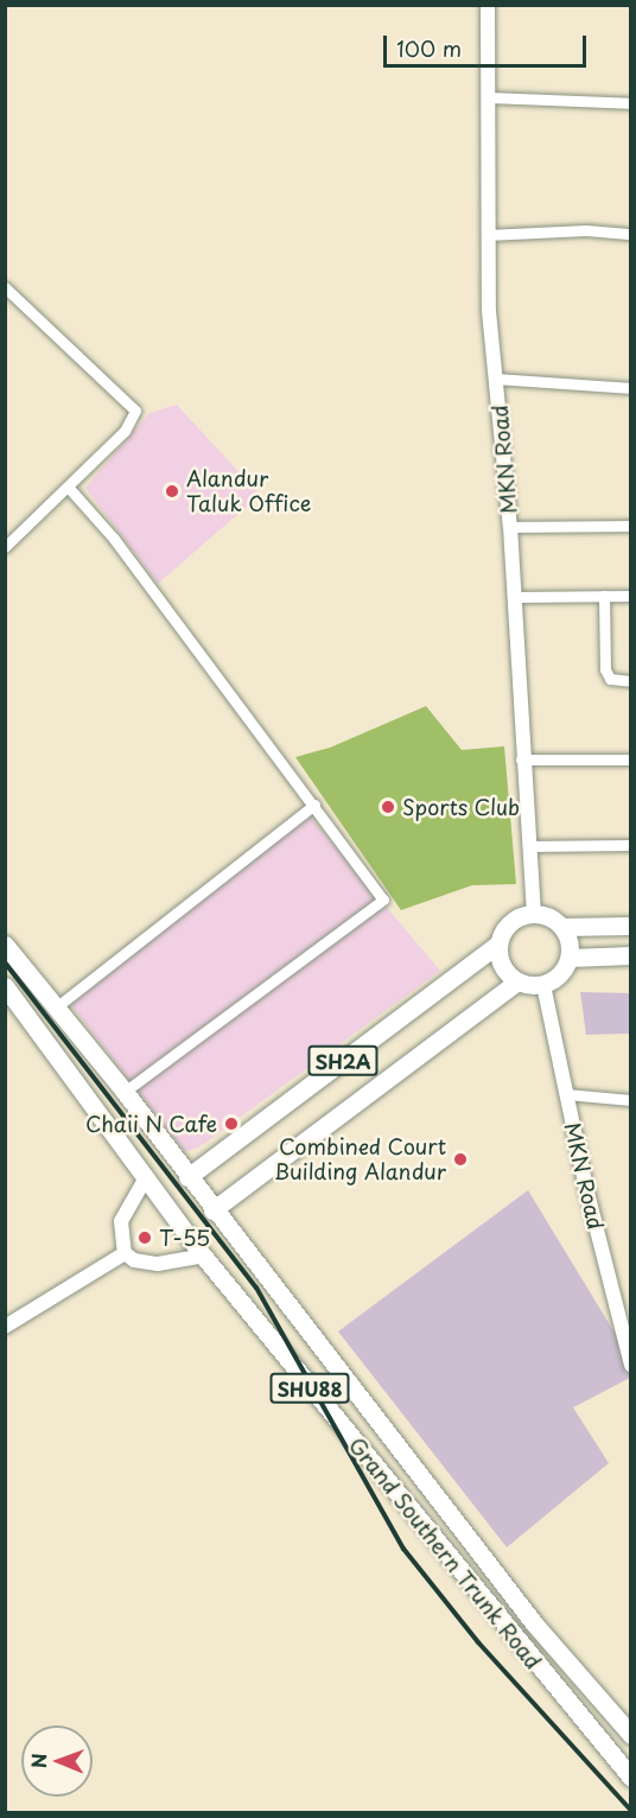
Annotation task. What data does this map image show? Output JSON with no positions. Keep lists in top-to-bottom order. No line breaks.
{"streets":{"main road":["SH2A","SHU88","Grand Southern Trunk Road"],"street":["MKN Road"]},"crossings":[["MKN Road","SH2A"],["SH2A","Grand Southern Trunk Road"]],"places":["Alandur Taluk Office","Sports Club","Chaii N Cafe","Combined Court Building Alandur","T-55"],"scale_bar":"100 m","north":"left"}
